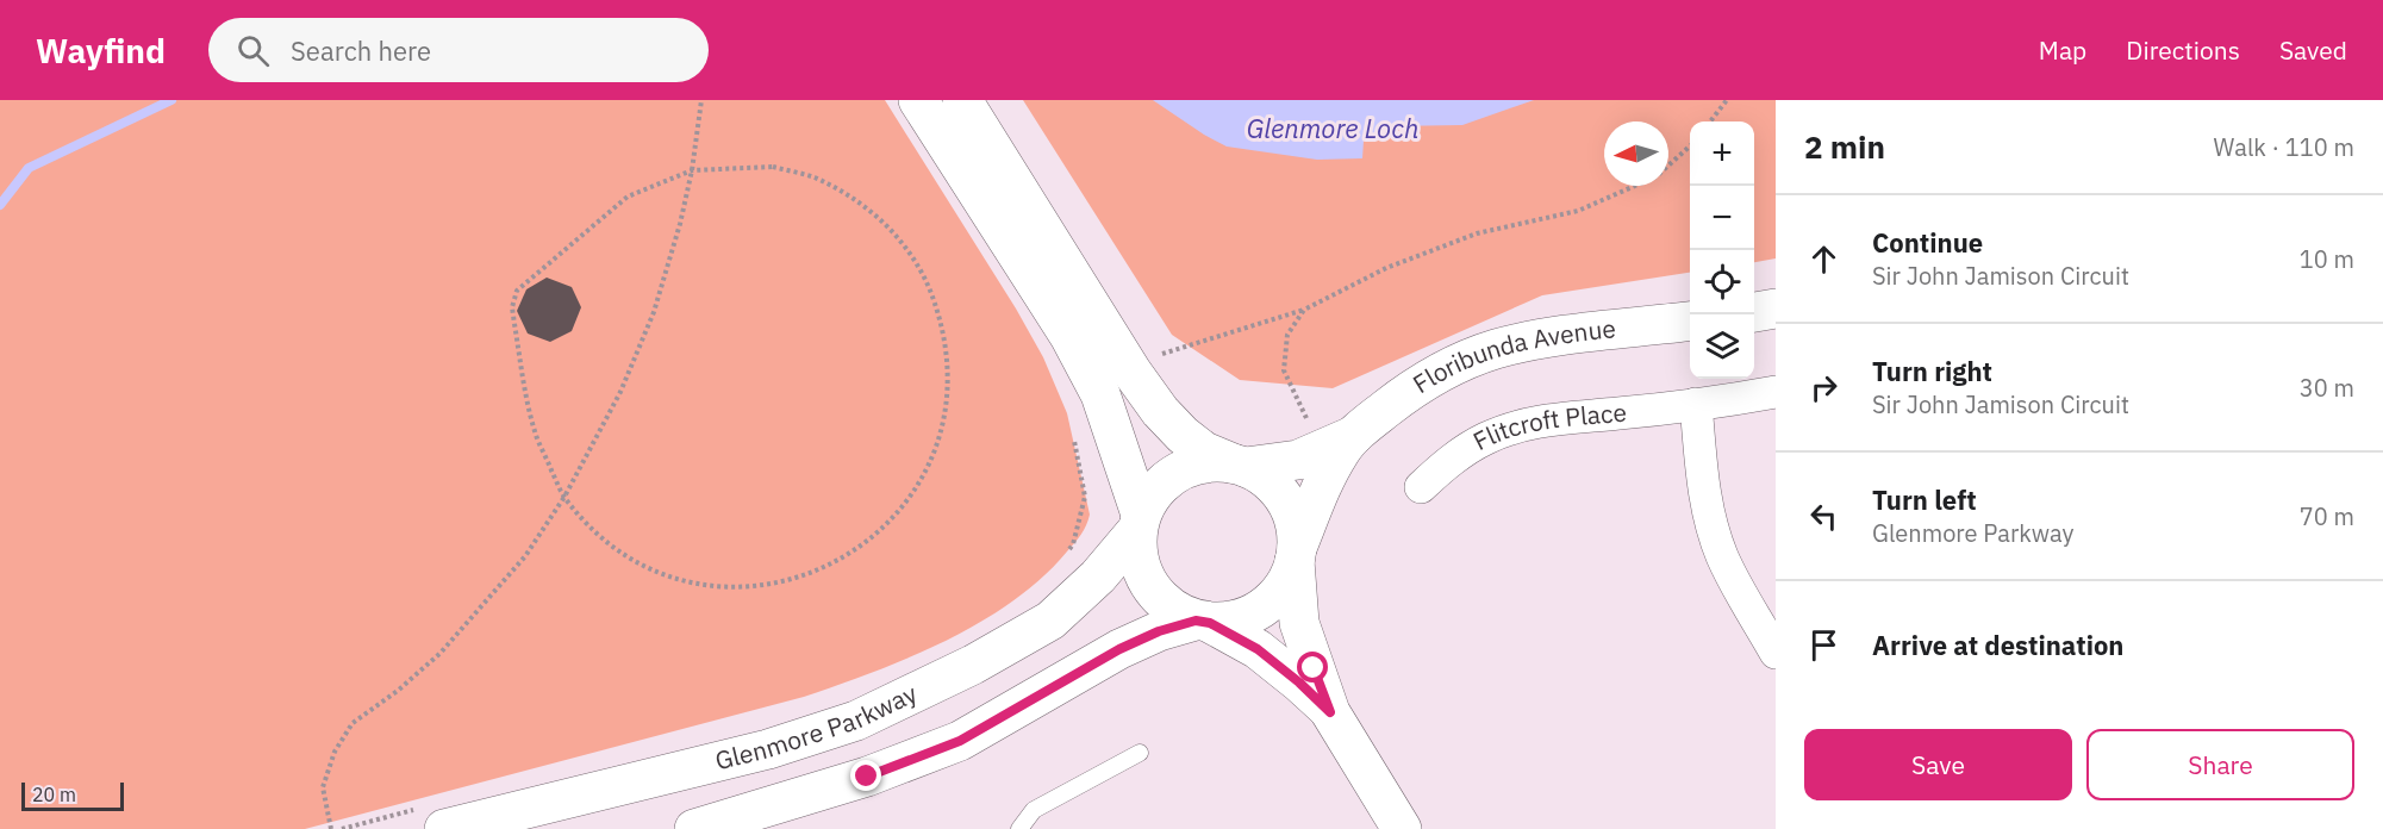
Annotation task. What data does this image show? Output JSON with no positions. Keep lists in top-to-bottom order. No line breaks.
{"streets":{"main road":["Floribunda Avenue","Glenmore Parkway"],"street":["Flitcroft Place"]},"crossings":[["Floribunda Avenue","Glenmore Parkway"]],"water":["Glenmore Loch"],"scale_bar":"20 m","north":"left","page":{"header":"Wayfind","search":"Search here","nav":["Map","Directions","Saved"],"heading":["2 min","Walk · 110 m"],"map_buttons":["+","−"],"list":[["Continue","Sir John Jamison Circuit","10 m"],["Turn right","Sir John Jamison Circuit","30 m"],["Turn left","Glenmore Parkway","70 m"],"Arrive at destination"],"buttons":["Save","Share"],"scale":"20 m"}}
